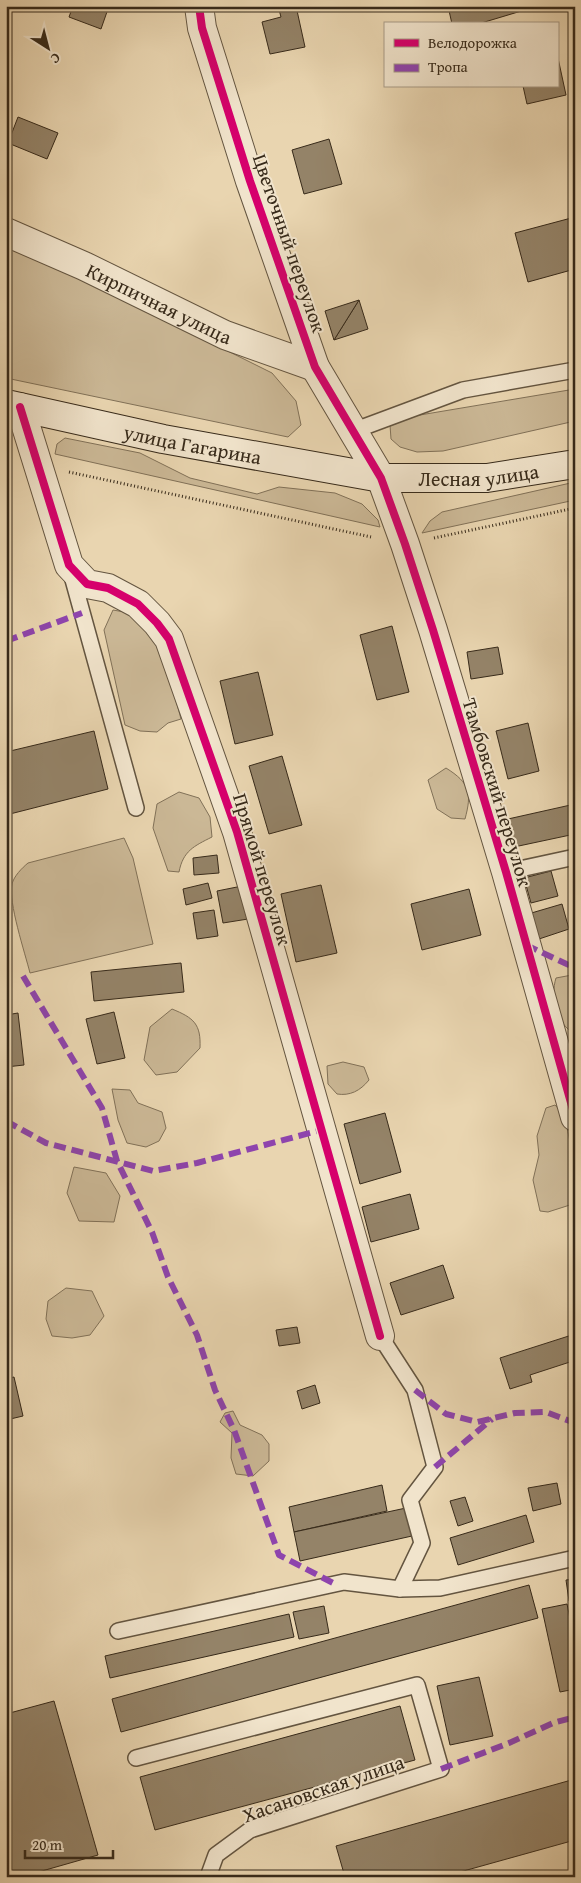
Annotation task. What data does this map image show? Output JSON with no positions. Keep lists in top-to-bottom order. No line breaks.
{"streets":{"street":["Цветочный переулок","Кирпичная улица","улица Гагарина","Лесная улица","Тамбовский переулок","Прямой переулок"],"lane":["Хасановская улица"]},"crossings":[["Цветочный переулок","Кирпичная улица"],["Цветочный переулок","улица Гагарина"],["Цветочный переулок","Лесная улица"],["Цветочный переулок","Тамбовский переулок"],["улица Гагарина","Лесная улица"],["улица Гагарина","Тамбовский переулок"],["улица Гагарина","Прямой переулок"],["Лесная улица","Тамбовский переулок"]],"legend":["Велодорожка","Тропа"],"scale_bar":"20 m","north":"bottom right"}
